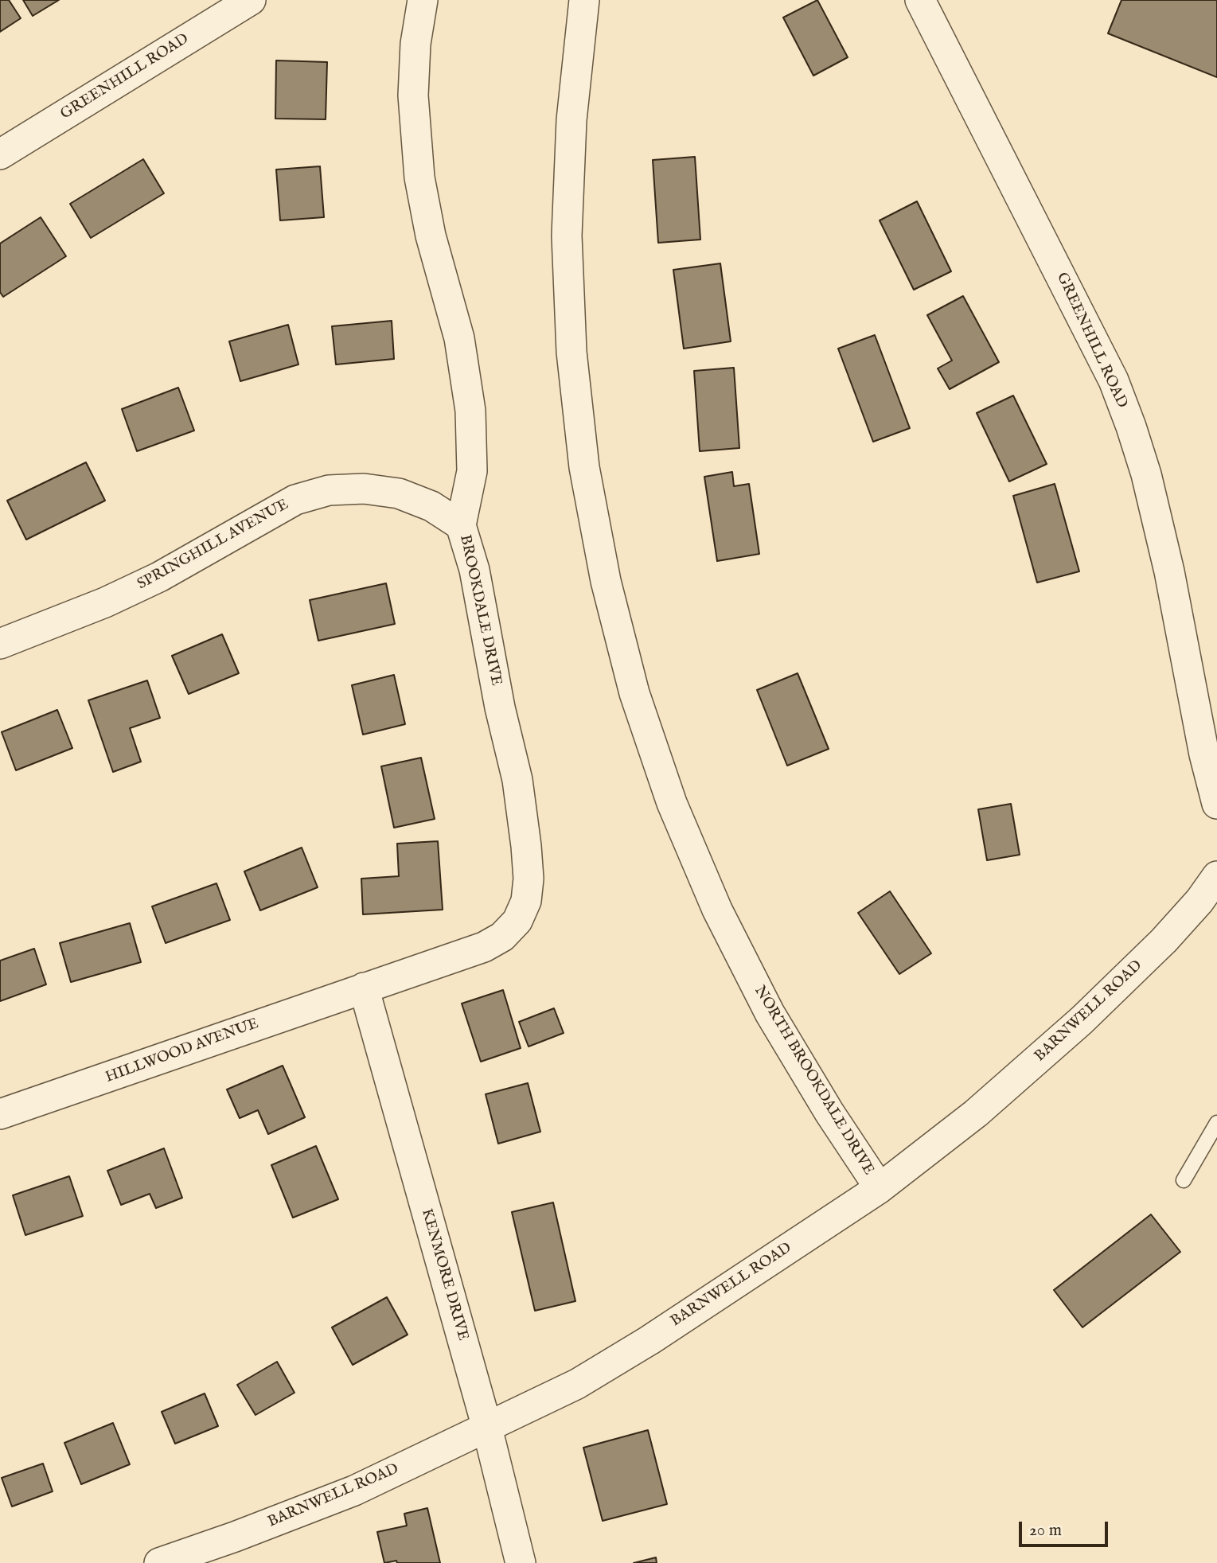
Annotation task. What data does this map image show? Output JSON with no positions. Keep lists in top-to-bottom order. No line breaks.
{"streets":{"street":["GREENHILL ROAD","SPRINGHILL AVENUE","BROOKDALE DRIVE","BARNWELL ROAD","HILLWOOD AVENUE","NORTH BROOKDALE DRIVE","KENMORE DRIVE"]},"crossings":[["SPRINGHILL AVENUE","BROOKDALE DRIVE"],["BROOKDALE DRIVE","HILLWOOD AVENUE"],["BROOKDALE DRIVE","KENMORE DRIVE"],["BARNWELL ROAD","NORTH BROOKDALE DRIVE"],["BARNWELL ROAD","KENMORE DRIVE"],["HILLWOOD AVENUE","KENMORE DRIVE"]],"scale_bar":"20 m"}
